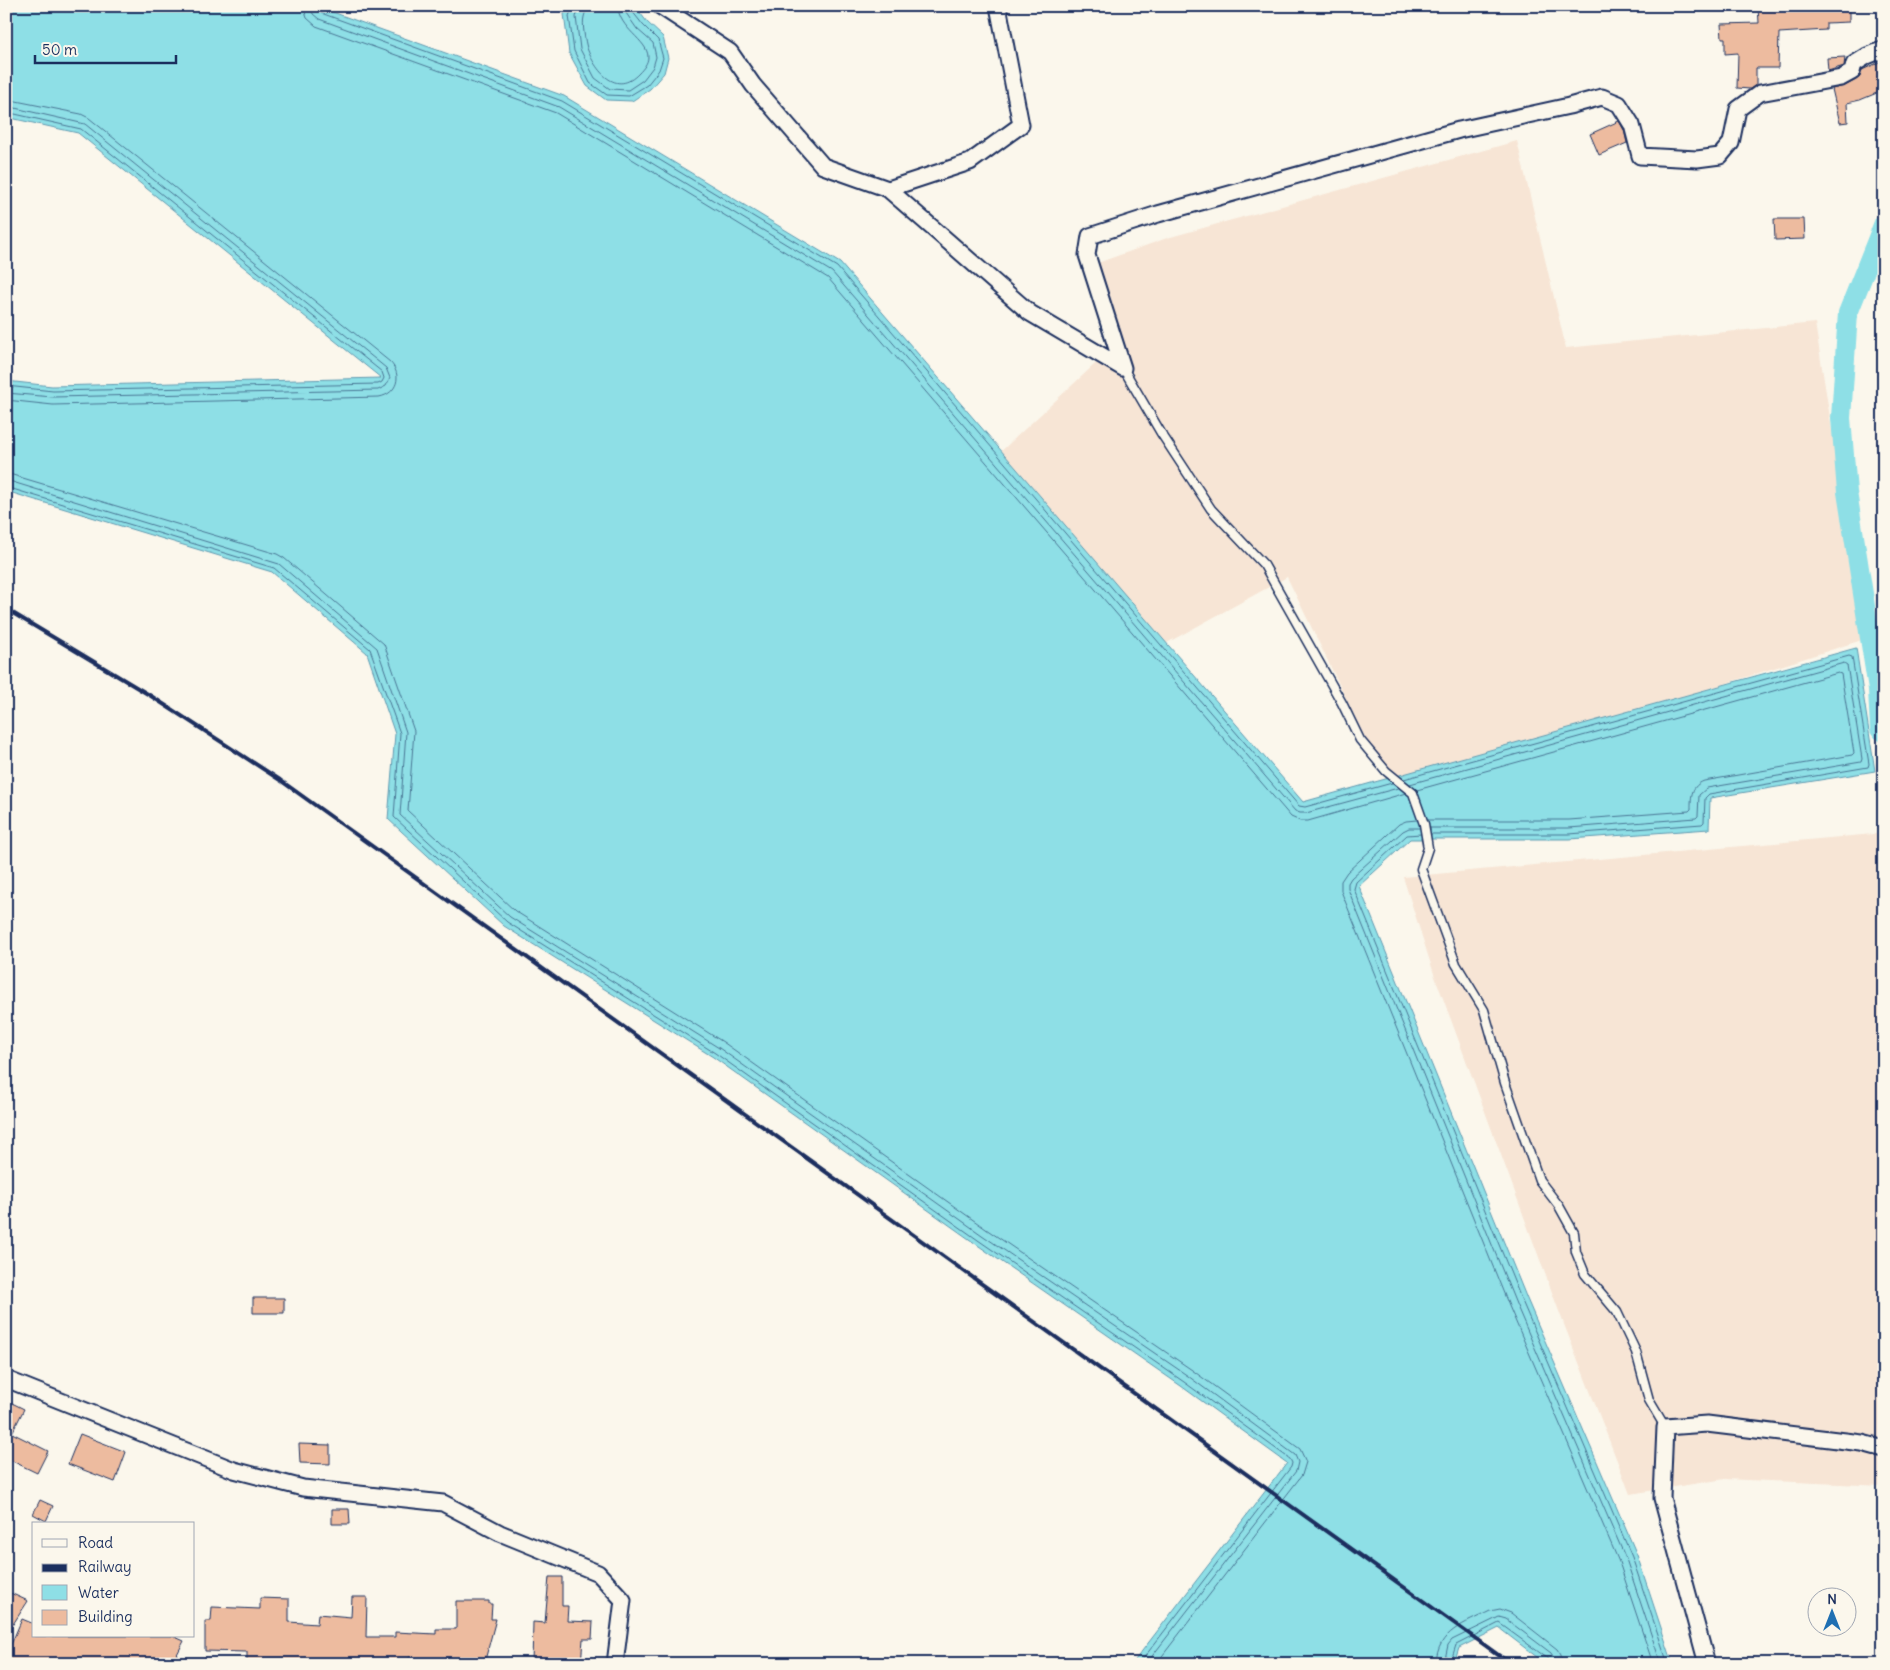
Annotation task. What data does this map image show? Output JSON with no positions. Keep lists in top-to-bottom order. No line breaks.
{"legend":["Road","Railway","Water","Building"],"scale_bar":"50 m","north":"top"}
